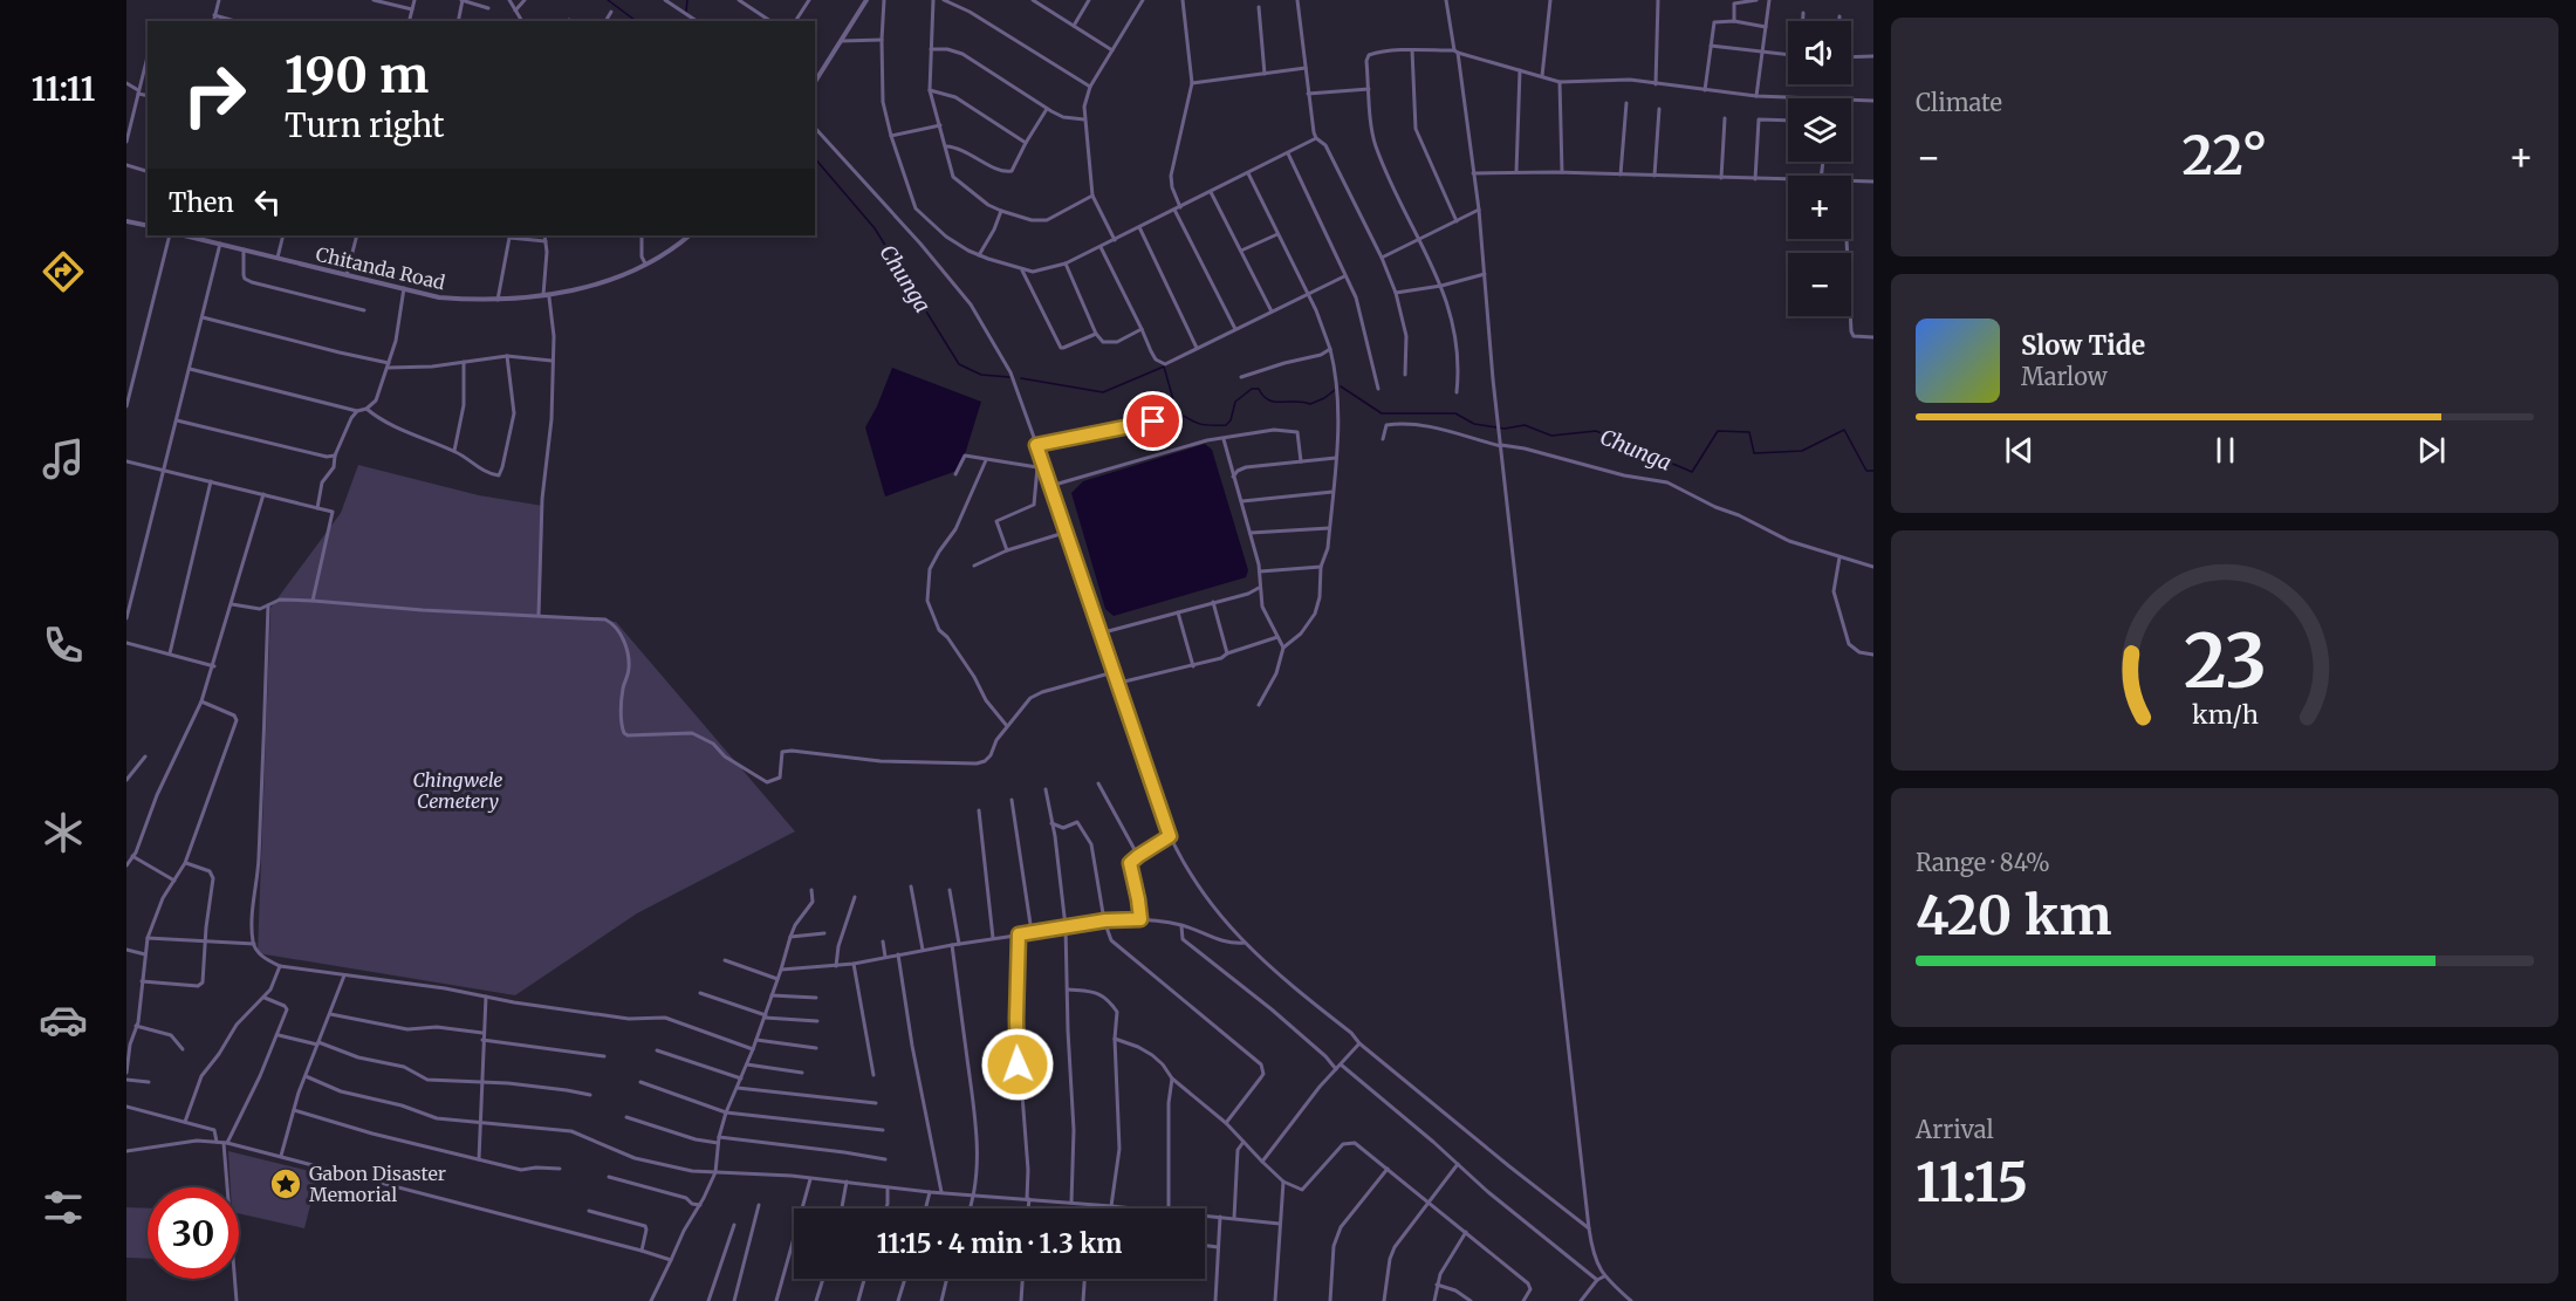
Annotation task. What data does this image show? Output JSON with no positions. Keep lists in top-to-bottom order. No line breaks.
{"streets":{"street":["Chitanda Road"]},"water":["Chunga"],"parks":["Chingwele Cemetery"],"places":{"place":["Gabon Disaster Memorial"]},"page":{"tabs":"11:11","tile":["Climate",["Range · 84%","420 km"],["Arrival","11:15"]],"map_buttons":["+","−"],"turn":["190 m","Turn right"],"heat":["−","22°","+"],"then":"Then","song":["Slow Tide","Marlow"],"limit":"30","trip":"11:15 · 4 min · 1.3 km","gauge":["23","km/h"]}}
